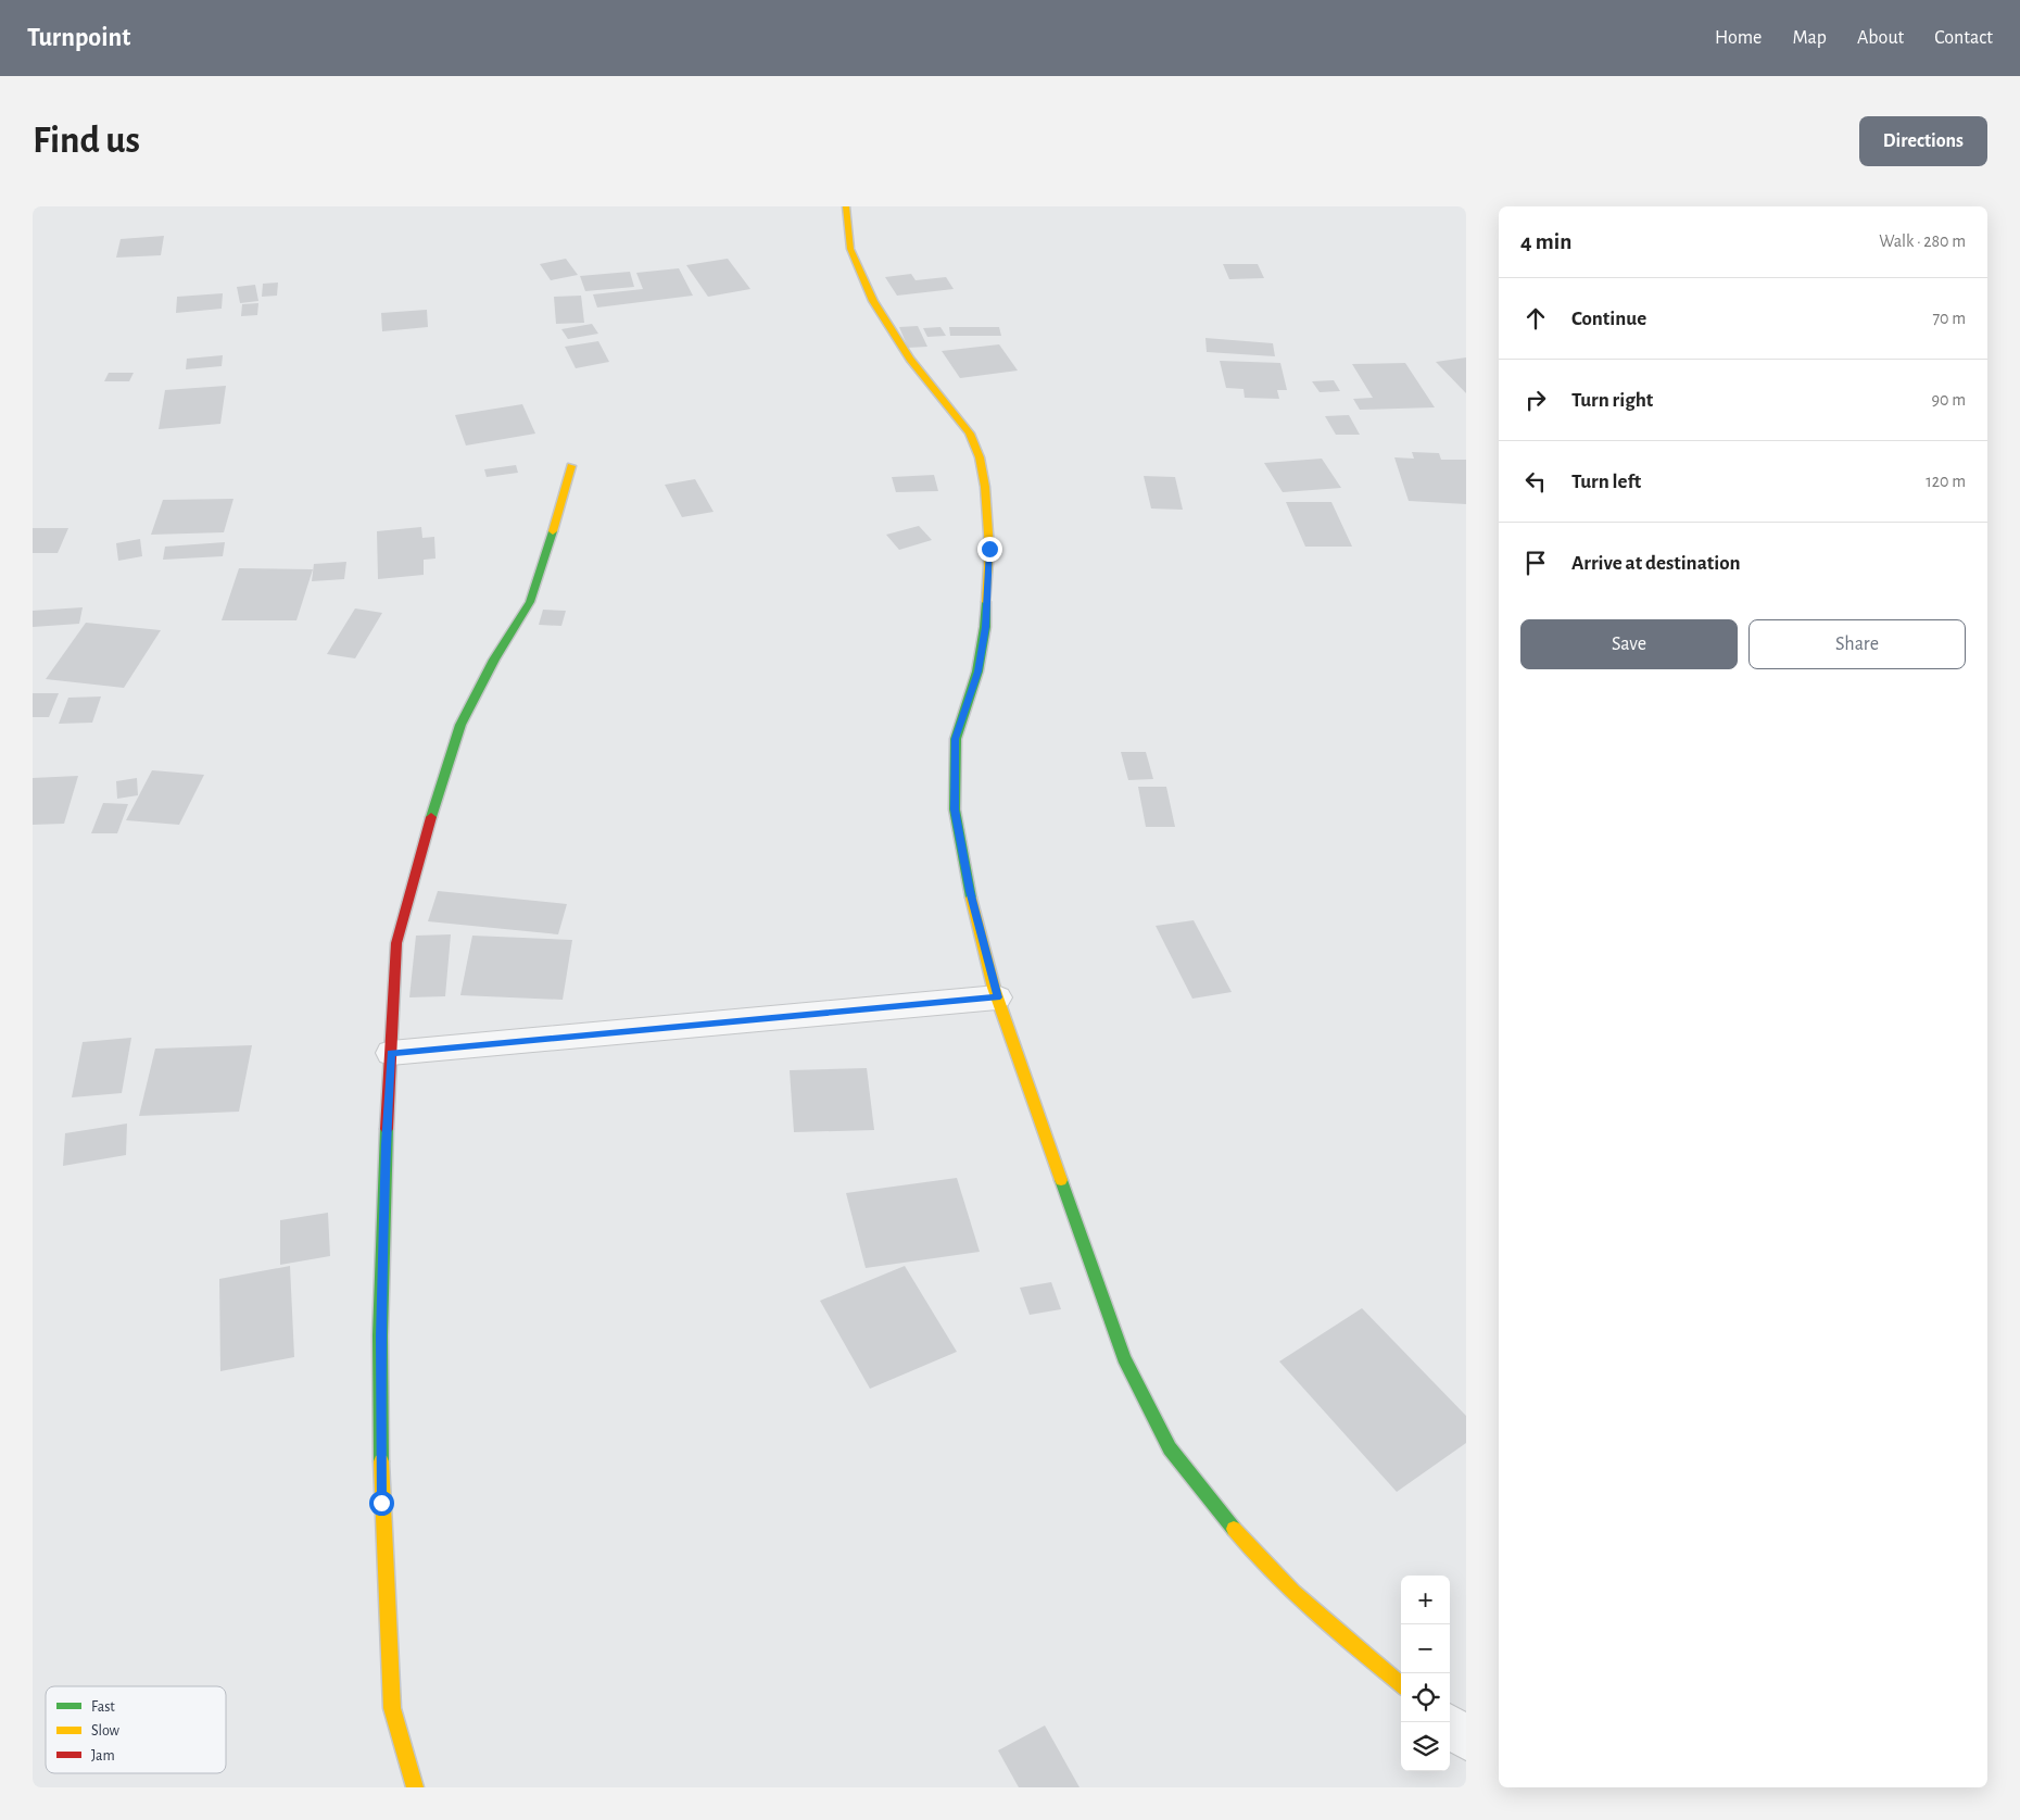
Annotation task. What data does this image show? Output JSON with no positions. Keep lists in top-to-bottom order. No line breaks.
{"legend":["Fast","Slow","Jam"],"page":{"header":"Turnpoint","nav":["Home","Map","About","Contact"],"buttons":["Directions",["Save","Share"]],"title":"Find us","heading":["4 min","Walk · 280 m"],"list":[["Continue","70 m"],["Turn right","90 m"],["Turn left","120 m"],"Arrive at destination"],"map_buttons":["+","−"]}}
